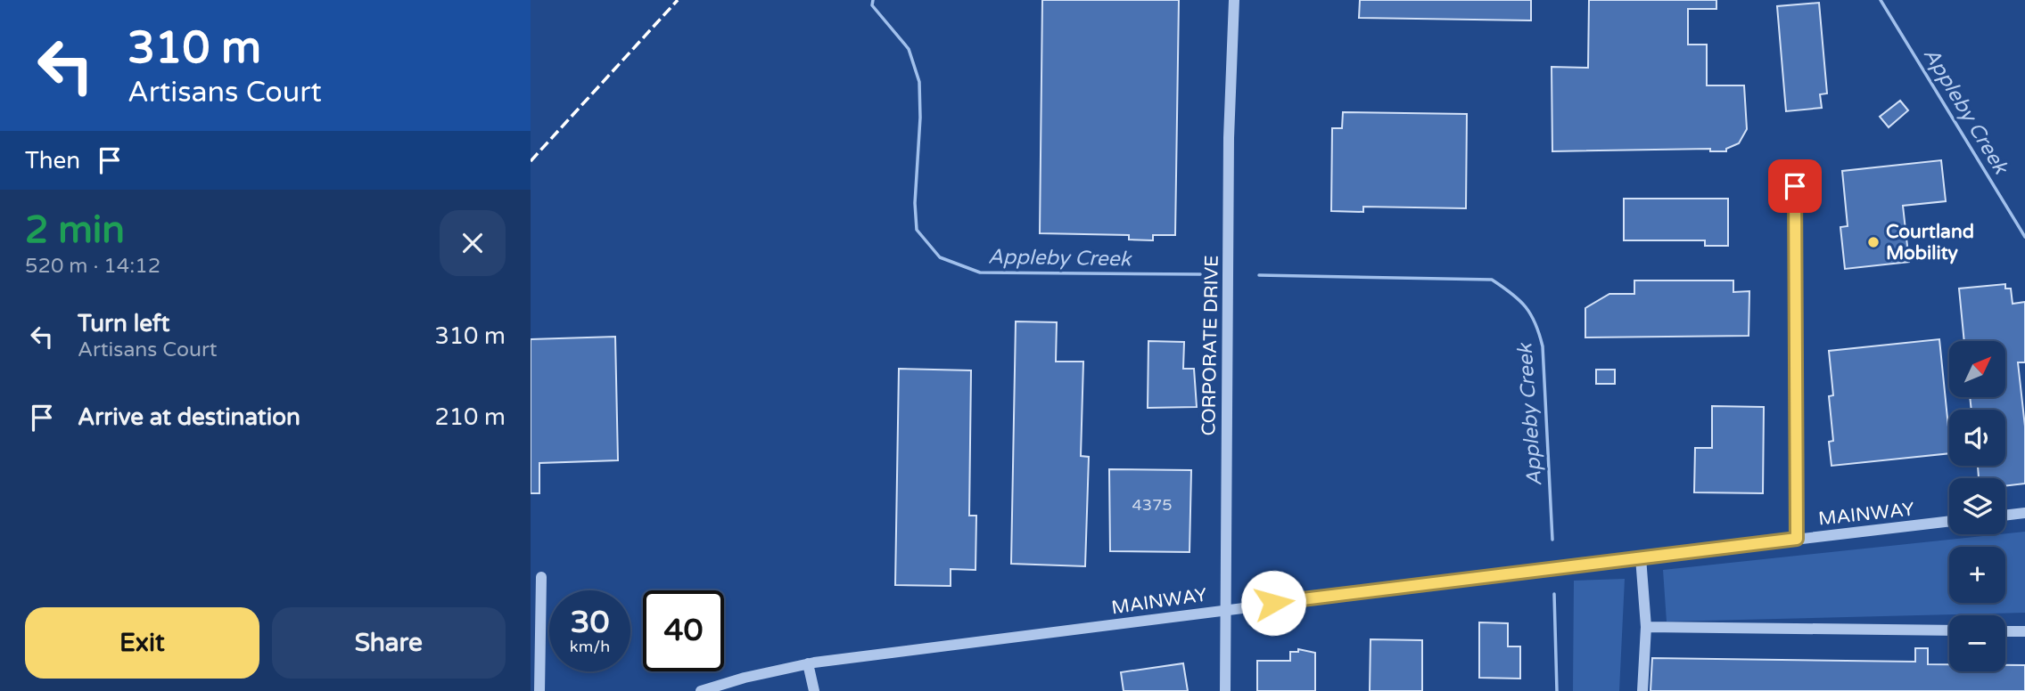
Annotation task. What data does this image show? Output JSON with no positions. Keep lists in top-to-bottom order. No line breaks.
{"streets":{"street":["CORPORATE DRIVE","MAINWAY"]},"crossings":[["CORPORATE DRIVE","MAINWAY"]],"water":["Appleby Creek"],"places":["Courtland Mobility"],"house_numbers":["4375"],"north":"top right","page":{"turn":["310 m","Artisans Court"],"then":"Then","heading":["2 min","520 m · 14:12"],"list":[{"name":"Turn left","note":"Artisans Court","value":"310 m"},{"name":"Arrive at destination","value":"210 m"}],"map_buttons":["+","−"],"speed":"30 km/h","limit":"40","buttons":["Exit","Share"]}}
